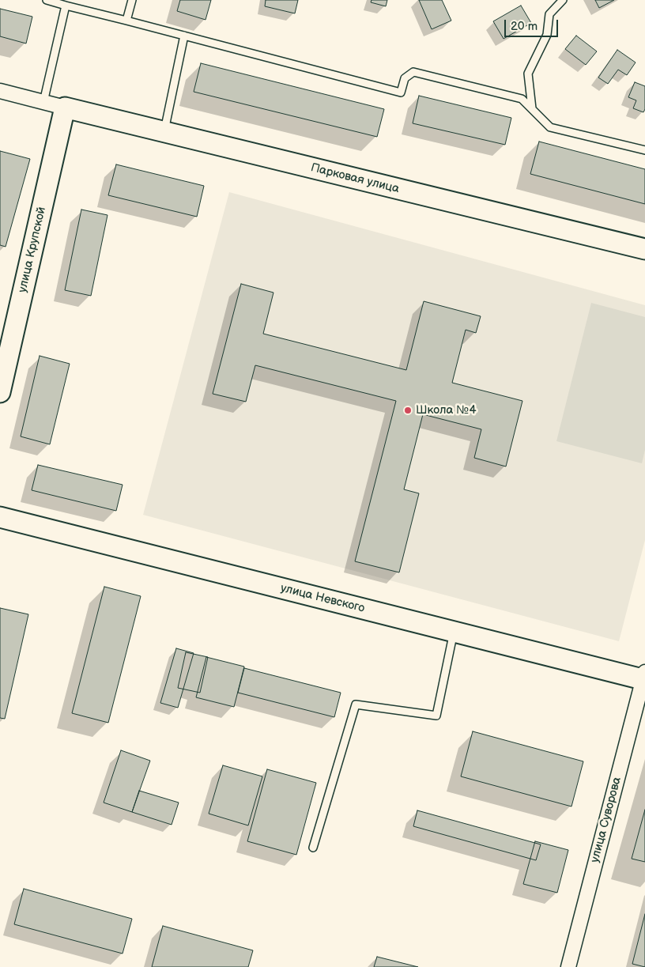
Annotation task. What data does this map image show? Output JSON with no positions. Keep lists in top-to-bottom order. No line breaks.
{"streets":{"main road":["Парковая улица","улица Крупской","улица Невского"],"street":["улица Суворова"]},"crossings":[["Парковая улица","улица Крупской"],["улица Невского","улица Суворова"]],"places":["Школа №4"],"scale_bar":"20 m"}
